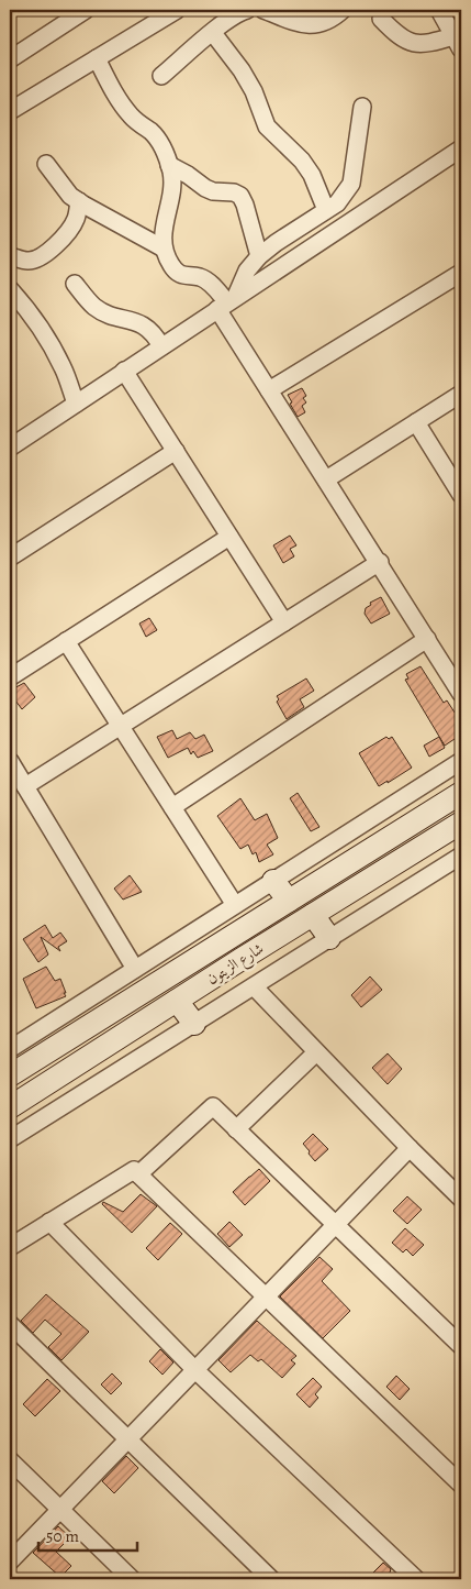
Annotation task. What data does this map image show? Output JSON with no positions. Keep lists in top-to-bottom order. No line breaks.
{"streets":{"main road":["شارع الزيتون"]},"scale_bar":"50 m"}
